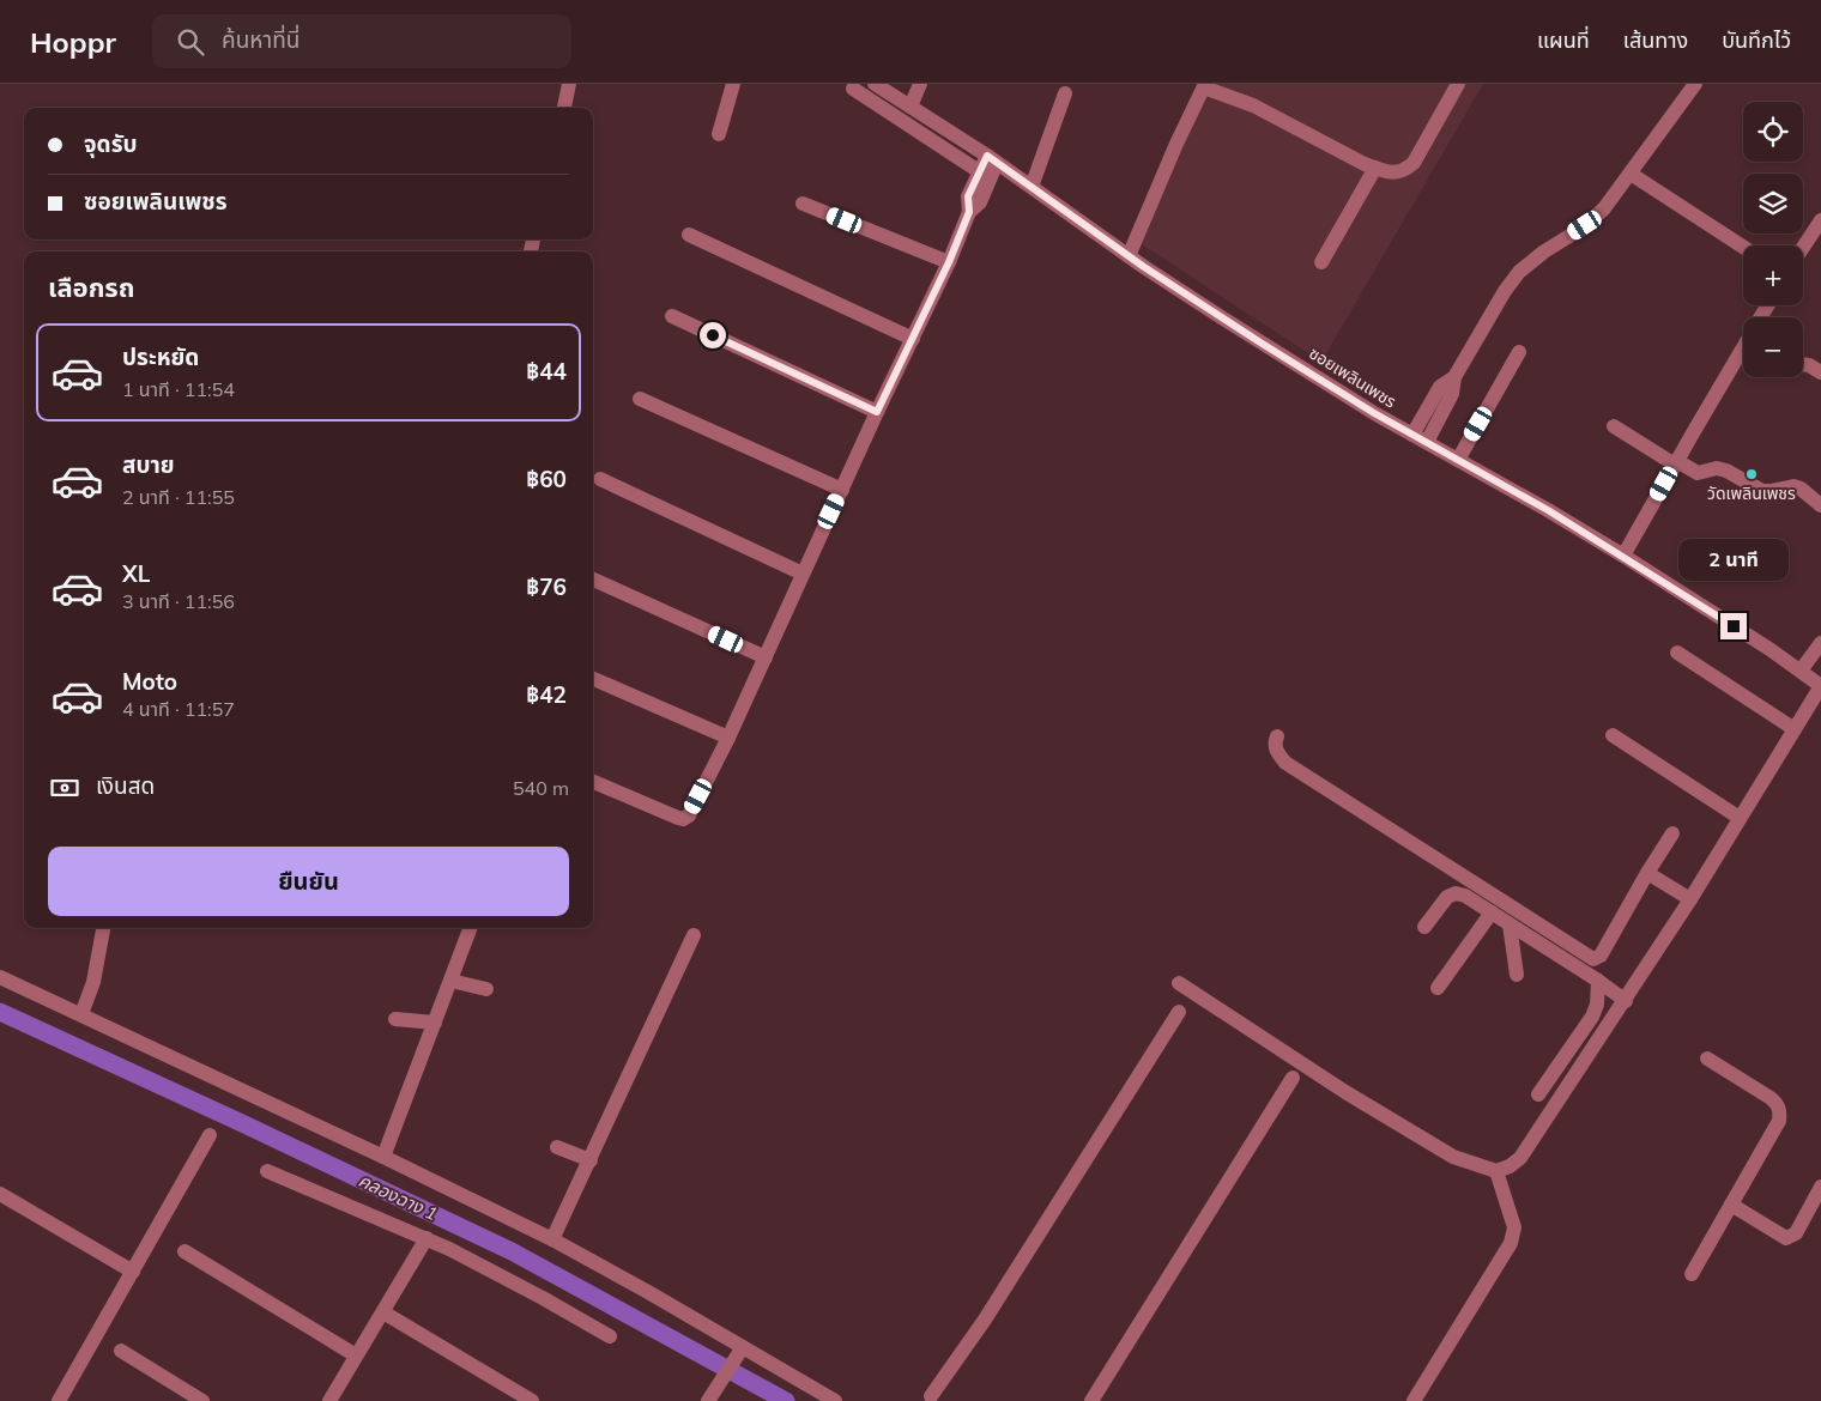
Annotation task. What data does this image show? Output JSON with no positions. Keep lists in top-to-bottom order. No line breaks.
{"streets":{"street":["ซอยเพลินเพชร"]},"water":["คลองฉาง 1"],"places":["วัดเพลินเพชร"],"page":{"header":"Hoppr","search":"ค้นหาที่นี่","nav":["แผนที่","เส้นทาง","บันทึกไว้"],"map_buttons":["+","−"],"banner":["จุดรับ","ซอยเพลินเพชร"],"heading":"เลือกรถ","list":[{"name":"ประหยัด","note":"1 นาที · 11:54","value":"฿44"},{"name":"สบาย","note":"2 นาที · 11:55","value":"฿60"},{"name":"XL","note":"3 นาที · 11:56","value":"฿76"},{"name":"Moto","note":"4 นาที · 11:57","value":"฿42"}],"bubble":"2 นาที","pay":["เงินสด","540 m"],"buttons":"ยืนยัน"}}
